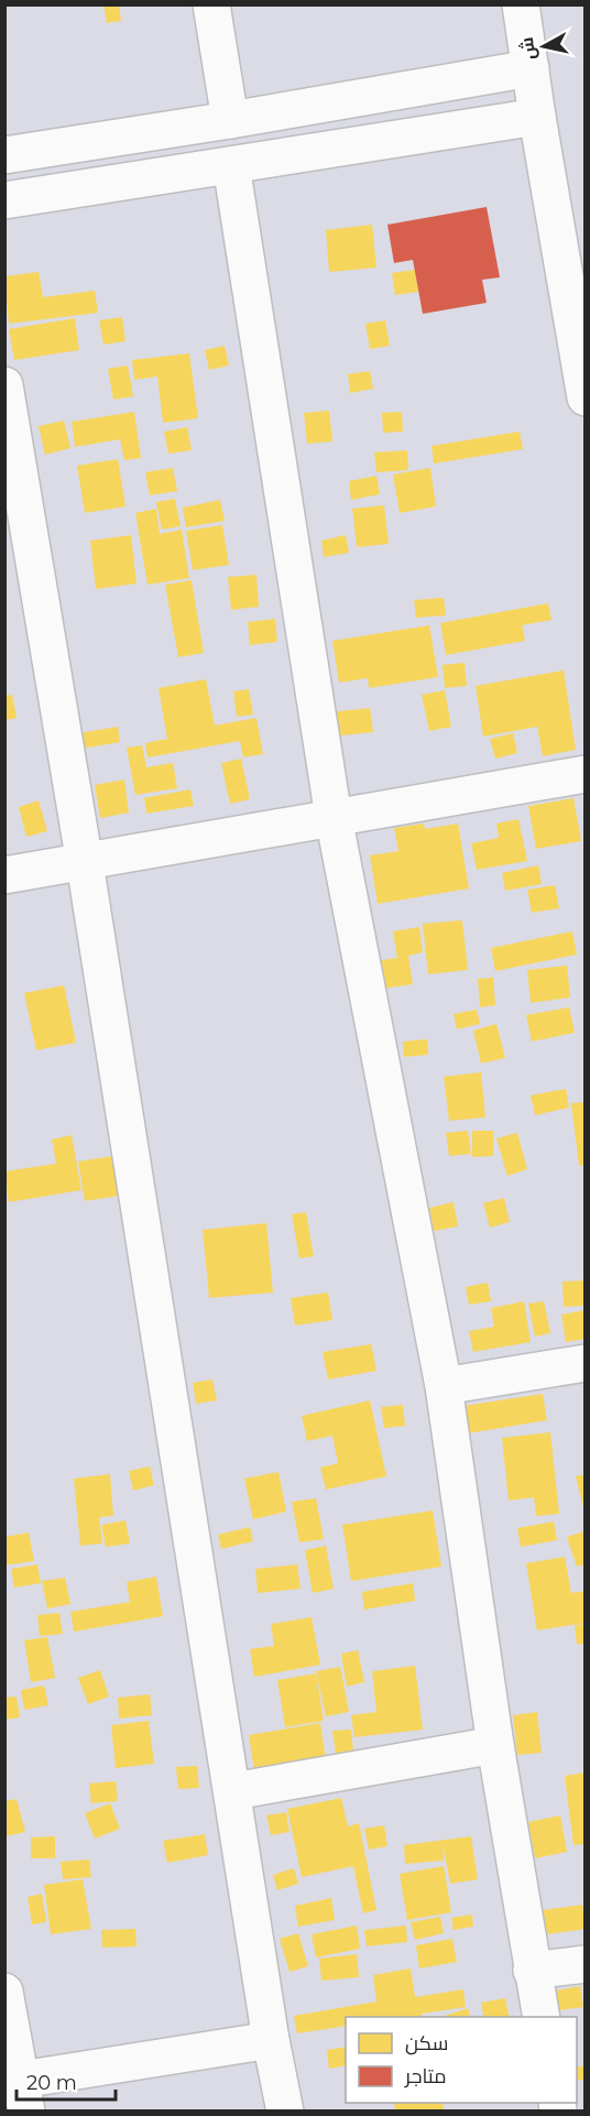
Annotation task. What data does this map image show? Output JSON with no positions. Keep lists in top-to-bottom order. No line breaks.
{"legend":["سكن","متاجر"],"scale_bar":"20 m","north":"left"}
